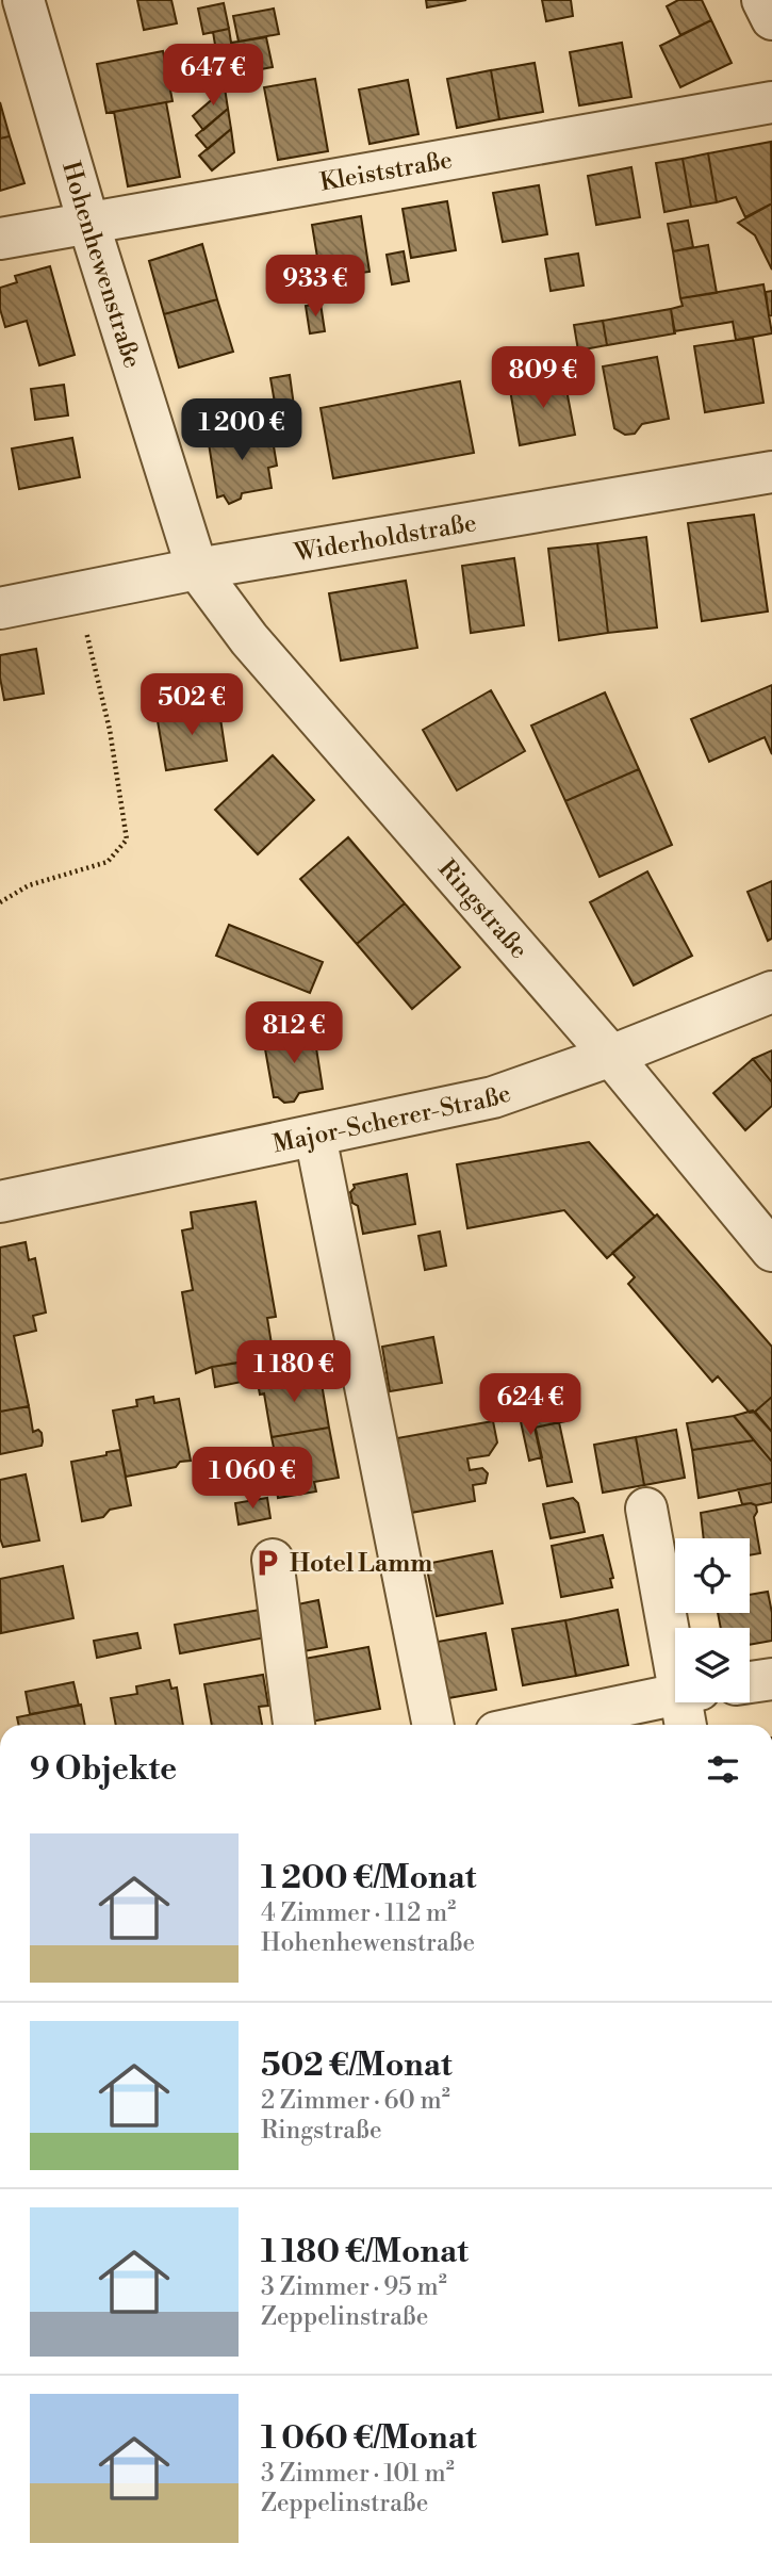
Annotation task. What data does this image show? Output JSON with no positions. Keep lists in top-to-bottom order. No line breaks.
{"streets":{"street":["Kleiststraße","Hohenhewenstraße","Widerholdstraße","Ringstraße","Major-Scherer-Straße"]},"crossings":[["Kleiststraße","Hohenhewenstraße"],["Hohenhewenstraße","Widerholdstraße"],["Hohenhewenstraße","Ringstraße"],["Widerholdstraße","Ringstraße"],["Ringstraße","Major-Scherer-Straße"]],"places":{"parking":["Hotel Lamm"]},"page":{"price":["647 €","933 €","809 €","1 200 €","502 €","812 €","1 180 €","624 €","1 060 €"],"heading":"9 Objekte","list":[{"name":"1 200 €/Monat","note":"4 Zimmer · 112 m² · Hohenhewenstraße"},{"name":"502 €/Monat","note":"2 Zimmer · 60 m² · Ringstraße"},{"name":"1 180 €/Monat","note":"3 Zimmer · 95 m² · Zeppelinstraße"},{"name":"1 060 €/Monat","note":"3 Zimmer · 101 m² · Zeppelinstraße"}]}}
